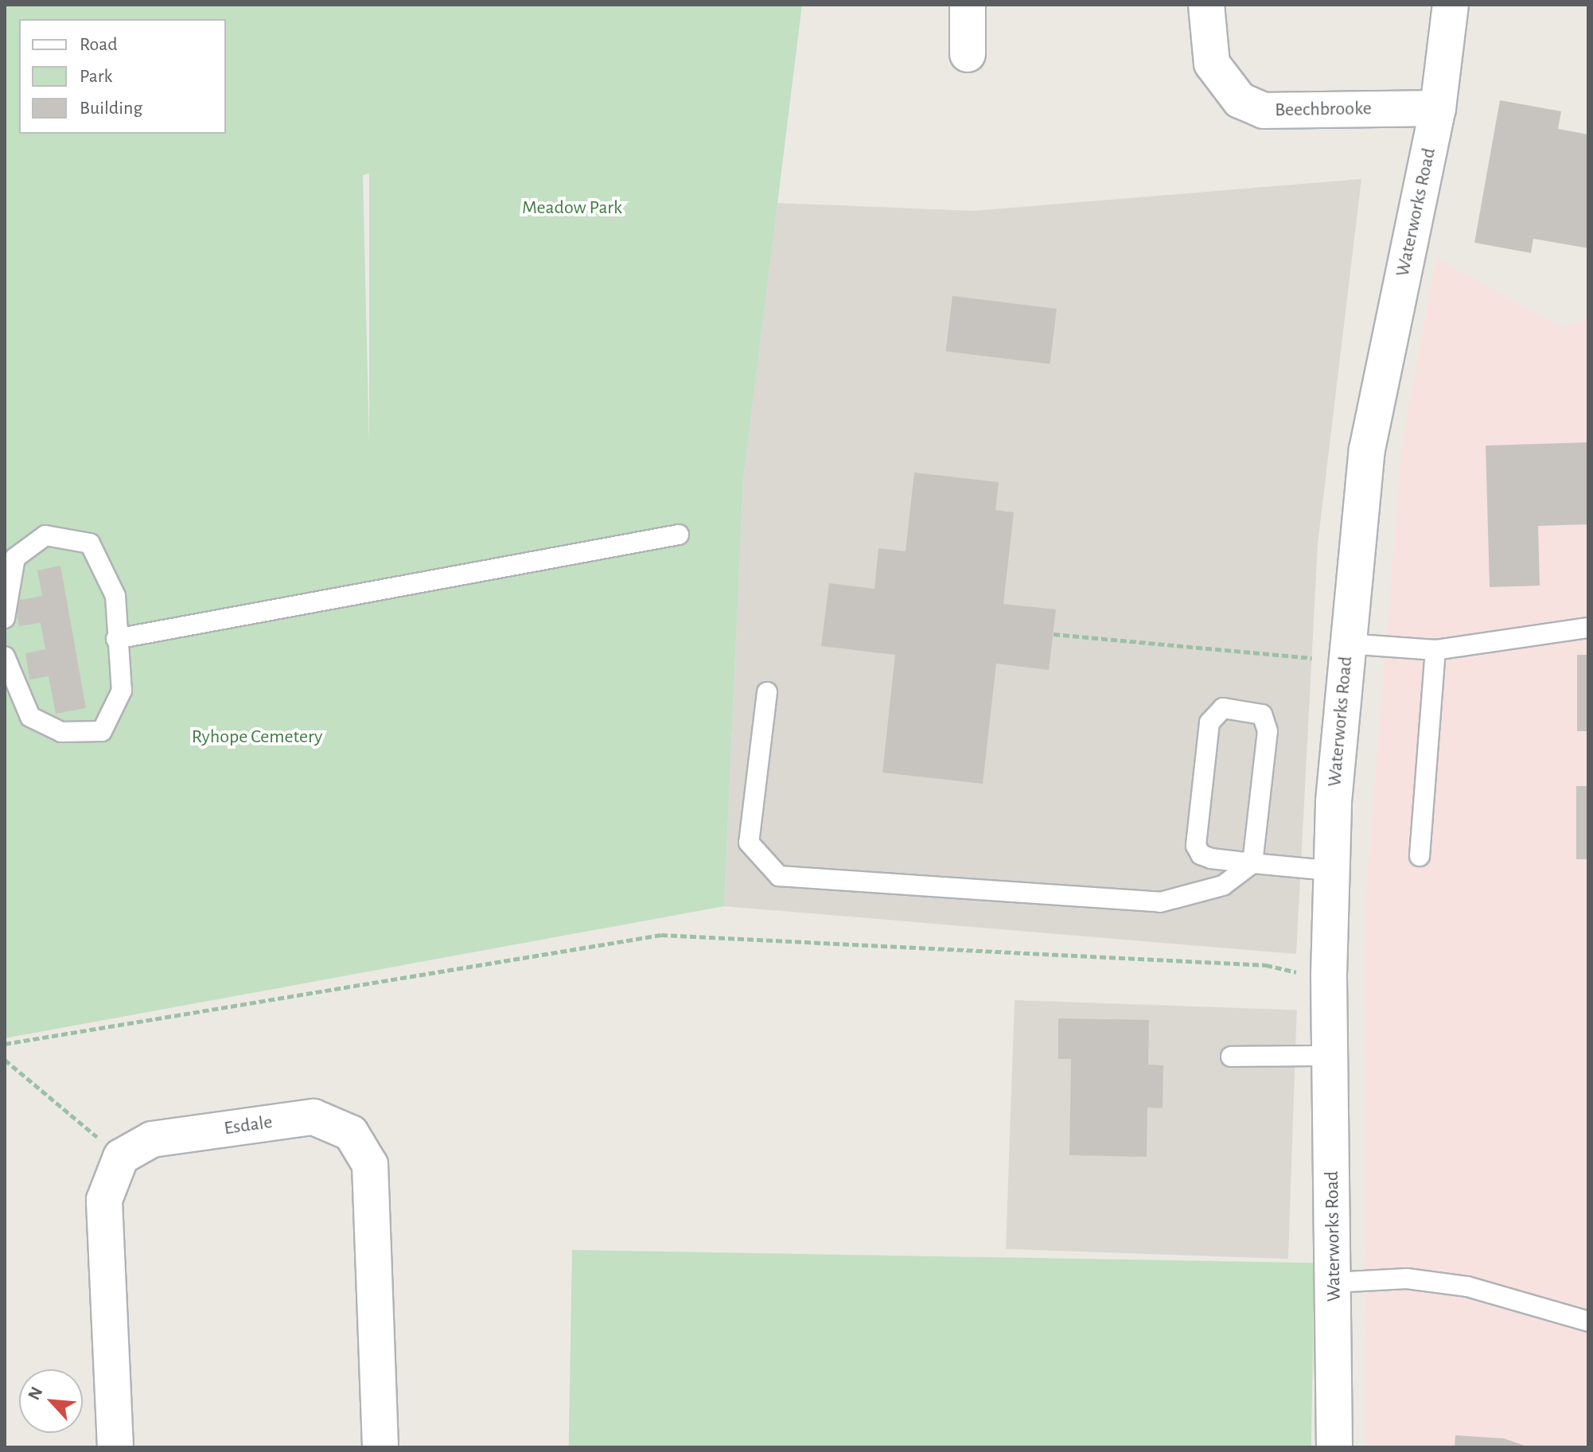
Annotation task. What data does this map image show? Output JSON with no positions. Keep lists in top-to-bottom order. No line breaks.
{"streets":{"street":["Beechbrooke","Waterworks Road","Esdale"]},"crossings":[["Beechbrooke","Waterworks Road"]],"parks":["Meadow Park","Ryhope Cemetery"],"legend":["Road","Park","Building"],"north":"top left"}
